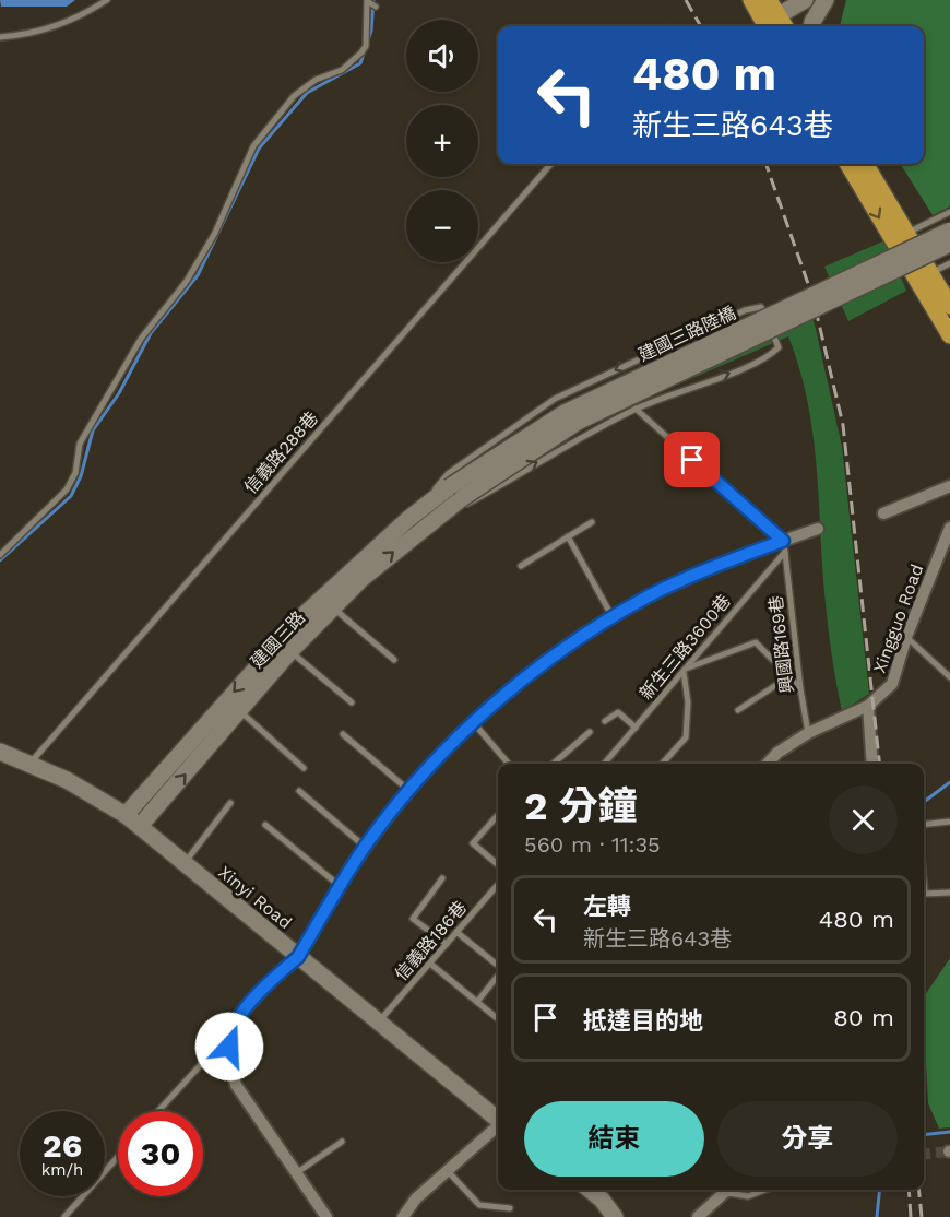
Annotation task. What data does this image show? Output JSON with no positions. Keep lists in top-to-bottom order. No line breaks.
{"streets":{"street":["建國三路陸橋","Xingguo Road","建國三路","Xinyi Road"],"lane":["信義路288巷","興國路169巷","新生三路3600巷","信義路186巷"]},"crossings":[["建國三路陸橋","建國三路"],["信義路288巷","Xinyi Road"],["Xingguo Road","興國路169巷"],["建國三路","Xinyi Road"],["興國路169巷","新生三路3600巷"],["Xinyi Road","信義路186巷"]],"page":{"map_buttons":["+","−"],"turn":["480 m","新生三路643巷"],"heading":["2 分鐘","560 m · 11:35"],"list":[{"name":"左轉","note":"新生三路643巷","value":"480 m"},{"name":"抵達目的地","value":"80 m"}],"buttons":["結束","分享"],"speed":"26 km/h","limit":"30"}}
